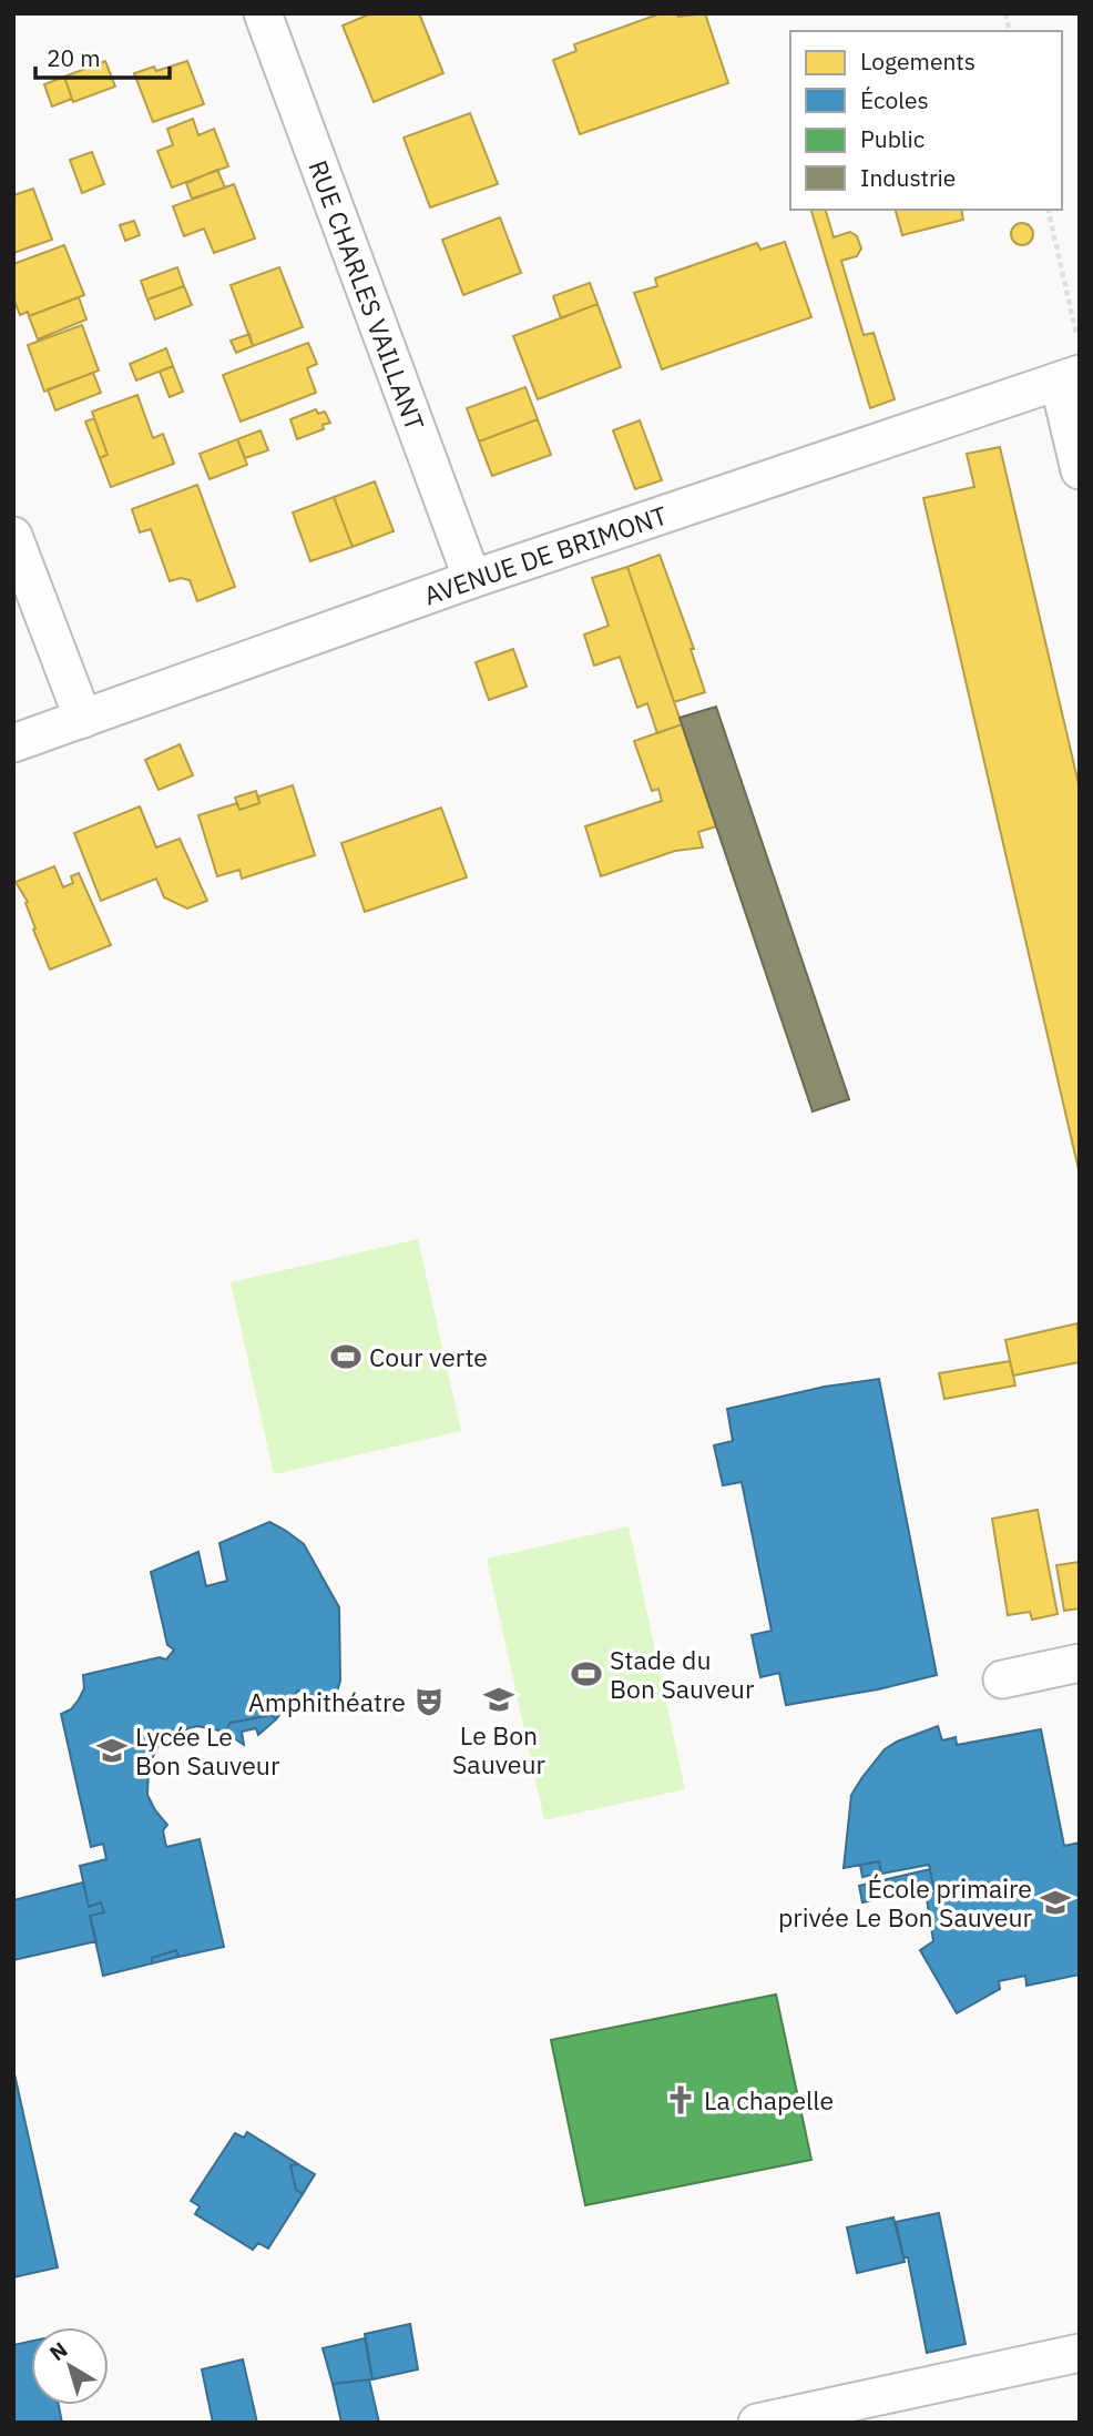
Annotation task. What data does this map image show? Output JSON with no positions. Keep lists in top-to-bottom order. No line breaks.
{"streets":{"street":["RUE CHARLES VAILLANT","AVENUE DE BRIMONT"]},"crossings":[["RUE CHARLES VAILLANT","AVENUE DE BRIMONT"]],"places":{"sports":["Cour verte","Stade du Bon Sauveur"],"school or university":["Le Bon Sauveur","Lycée Le Bon Sauveur","École primaire privée Le Bon Sauveur"],"theatre":["Amphithéatre"],"church":["La chapelle"]},"legend":["Logements","Écoles","Public","Industrie"],"scale_bar":"20 m","north":"top left"}
